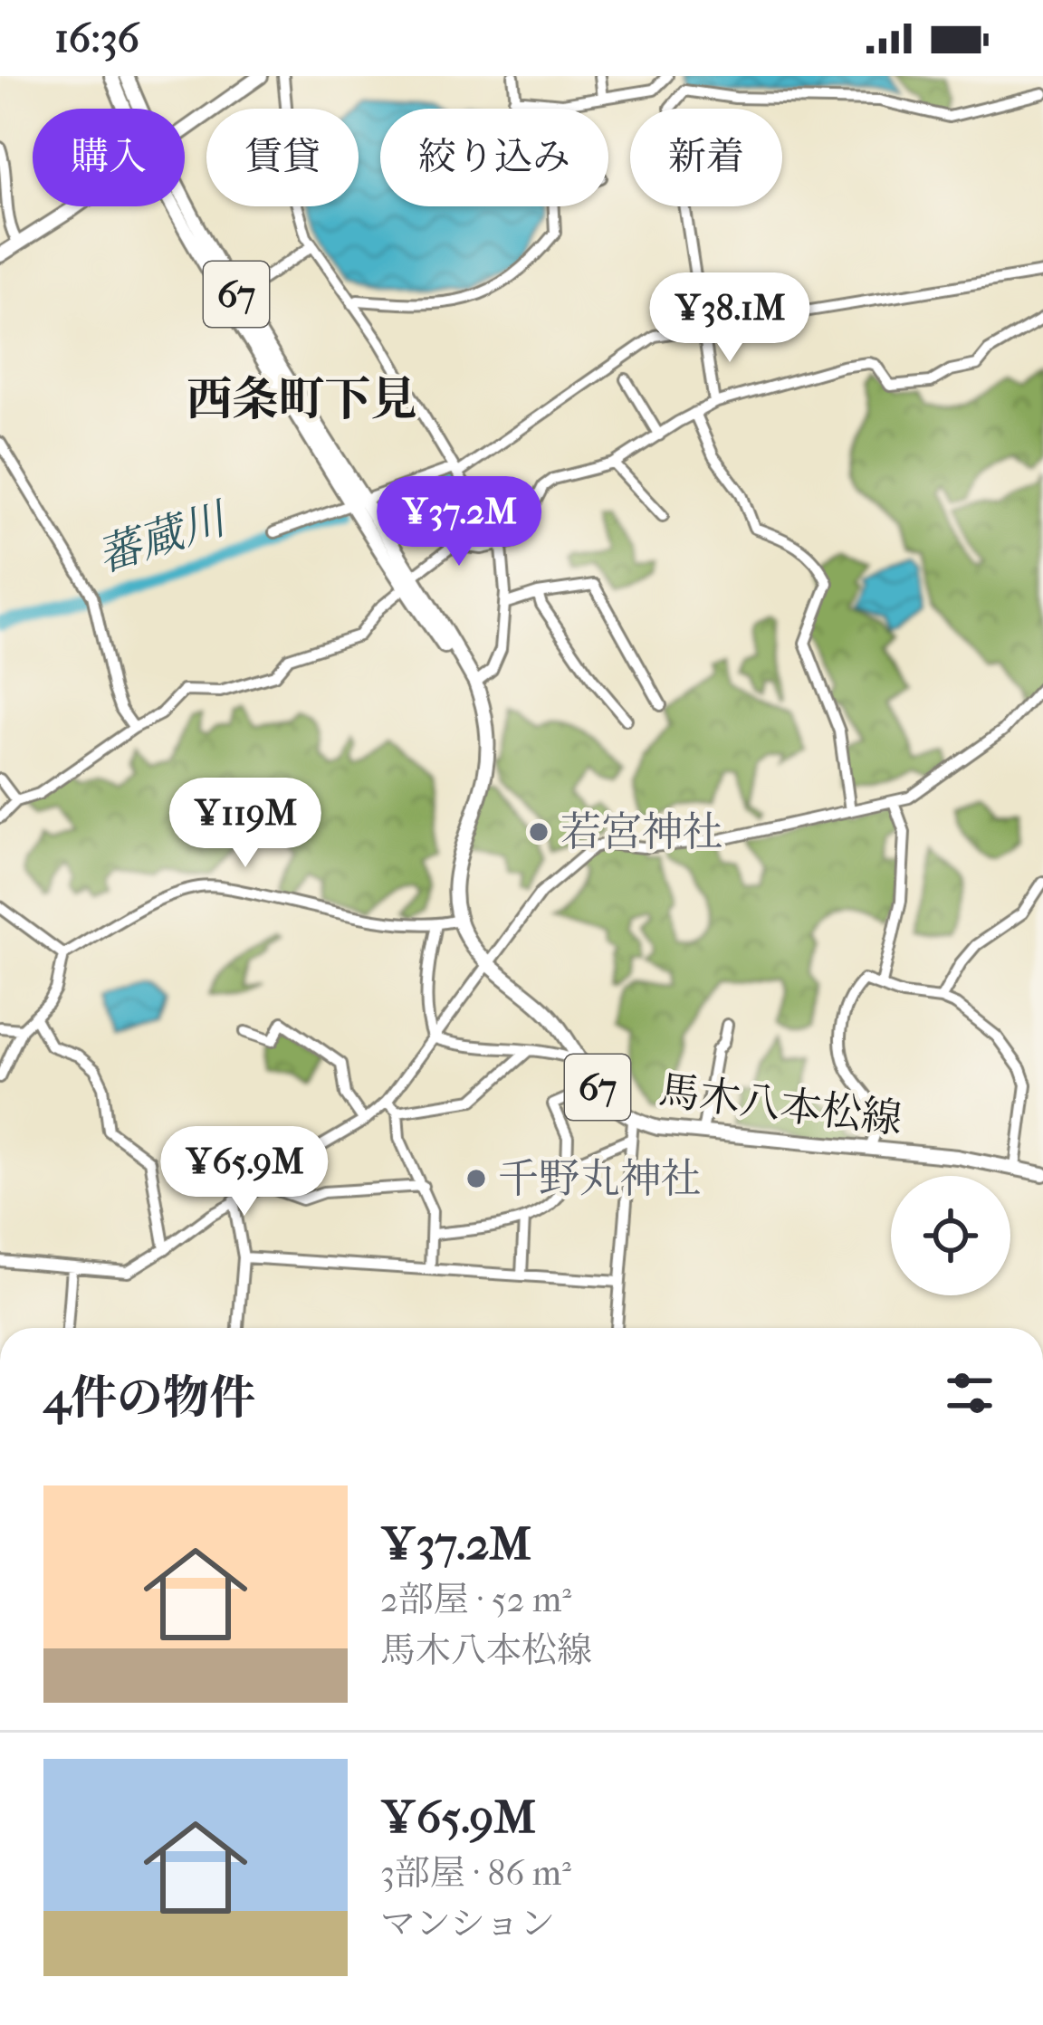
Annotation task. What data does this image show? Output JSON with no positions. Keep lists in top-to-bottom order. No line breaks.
{"streets":{"main road":["67","馬木八本松線"]},"crossings":[["67","馬木八本松線"]],"districts":["西条町下見"],"water":["蕃蔵川"],"places":["若宮神社","千野丸神社"],"page":{"status":"16:36","chip":["購入","賃貸","絞り込み","新着"],"price":["¥38.1M","¥37.2M","¥119M","¥65.9M"],"heading":"4件の物件","list":[{"name":"¥37.2M","note":"2部屋 · 52 m² · 馬木八本松線"},{"name":"¥65.9M","note":"3部屋 · 86 m² · マンション"}]}}
